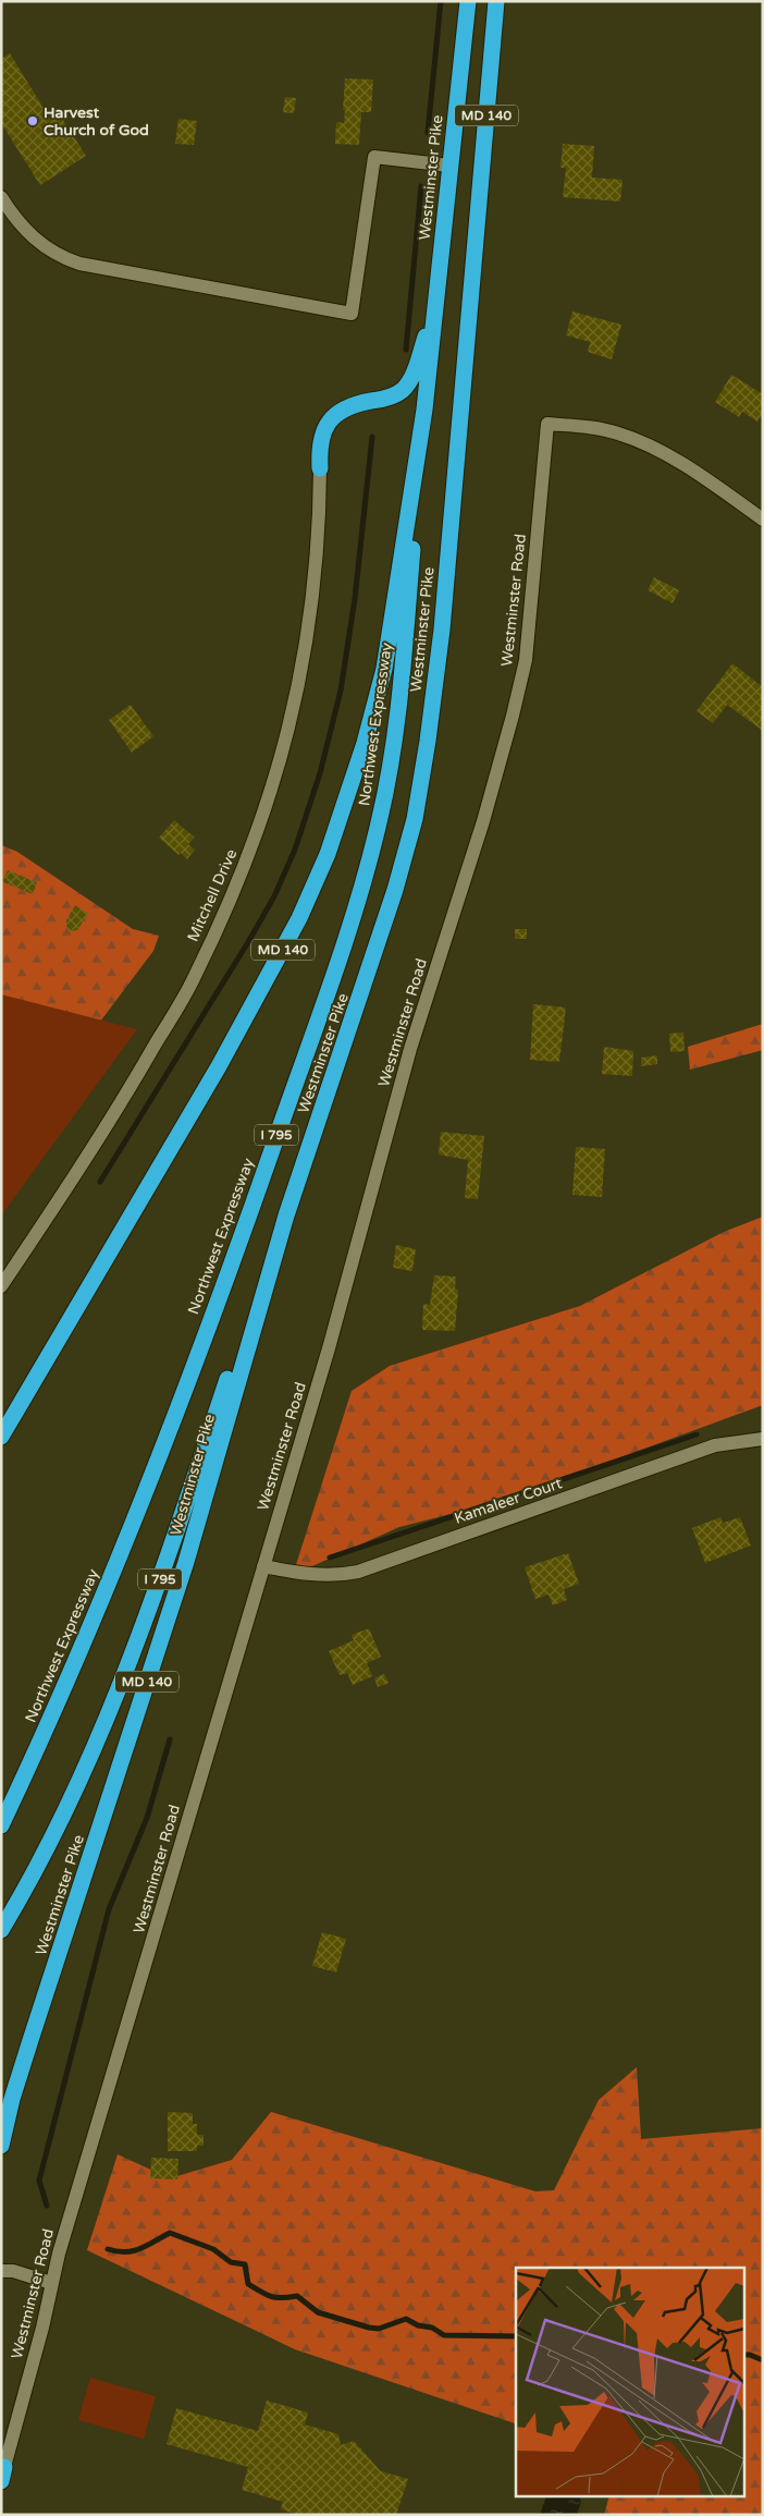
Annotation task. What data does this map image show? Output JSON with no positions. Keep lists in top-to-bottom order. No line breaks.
{"streets":{"highway":["MD 140","Westminster Pike","Northwest Expressway","I 795"],"street":["Westminster Road","Mitchell Drive","Kamaleer Court"]},"crossings":[["Westminster Pike","Northwest Expressway"],["Westminster Pike","I 795"],["Westminster Road","Kamaleer Court"]],"places":["Harvest Church of God"]}
